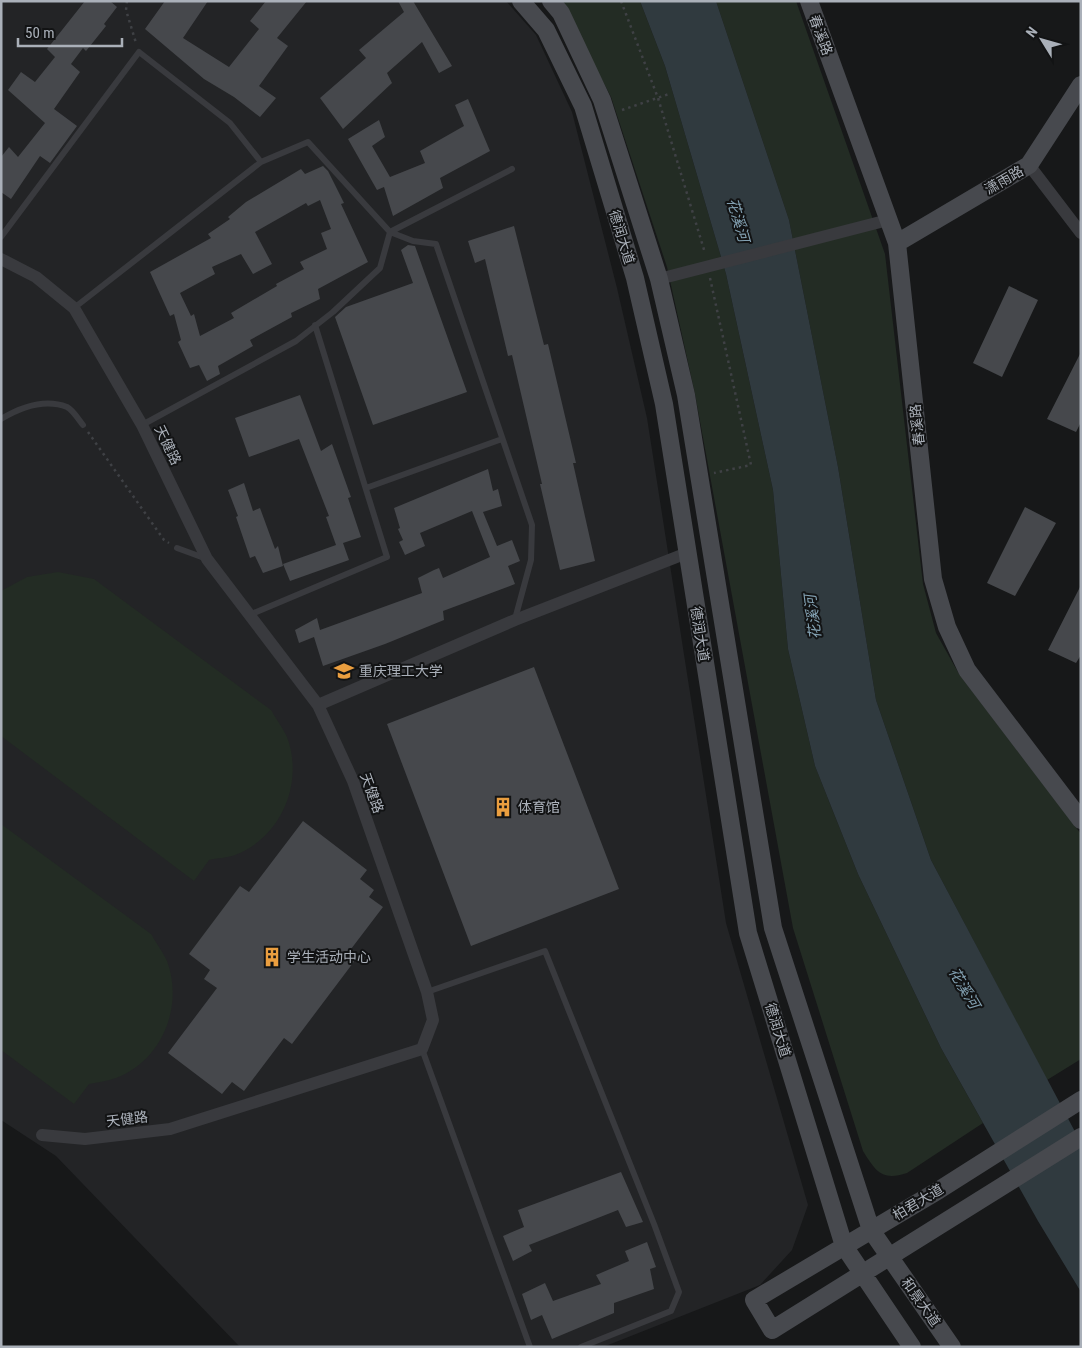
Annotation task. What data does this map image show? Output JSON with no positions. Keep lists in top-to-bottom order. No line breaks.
{"streets":{"main road":["春溪路","潇雨路","德润大道","柏君大道","和景大道"],"street":["天健路"]},"crossings":[["春溪路","潇雨路"],["德润大道","柏君大道"],["德润大道","和景大道"]],"water":["花溪河"],"places":{"school or university":["重庆理工大学"],"building":["体育馆","学生活动中心"]},"scale_bar":"50 m","north":"top left"}
